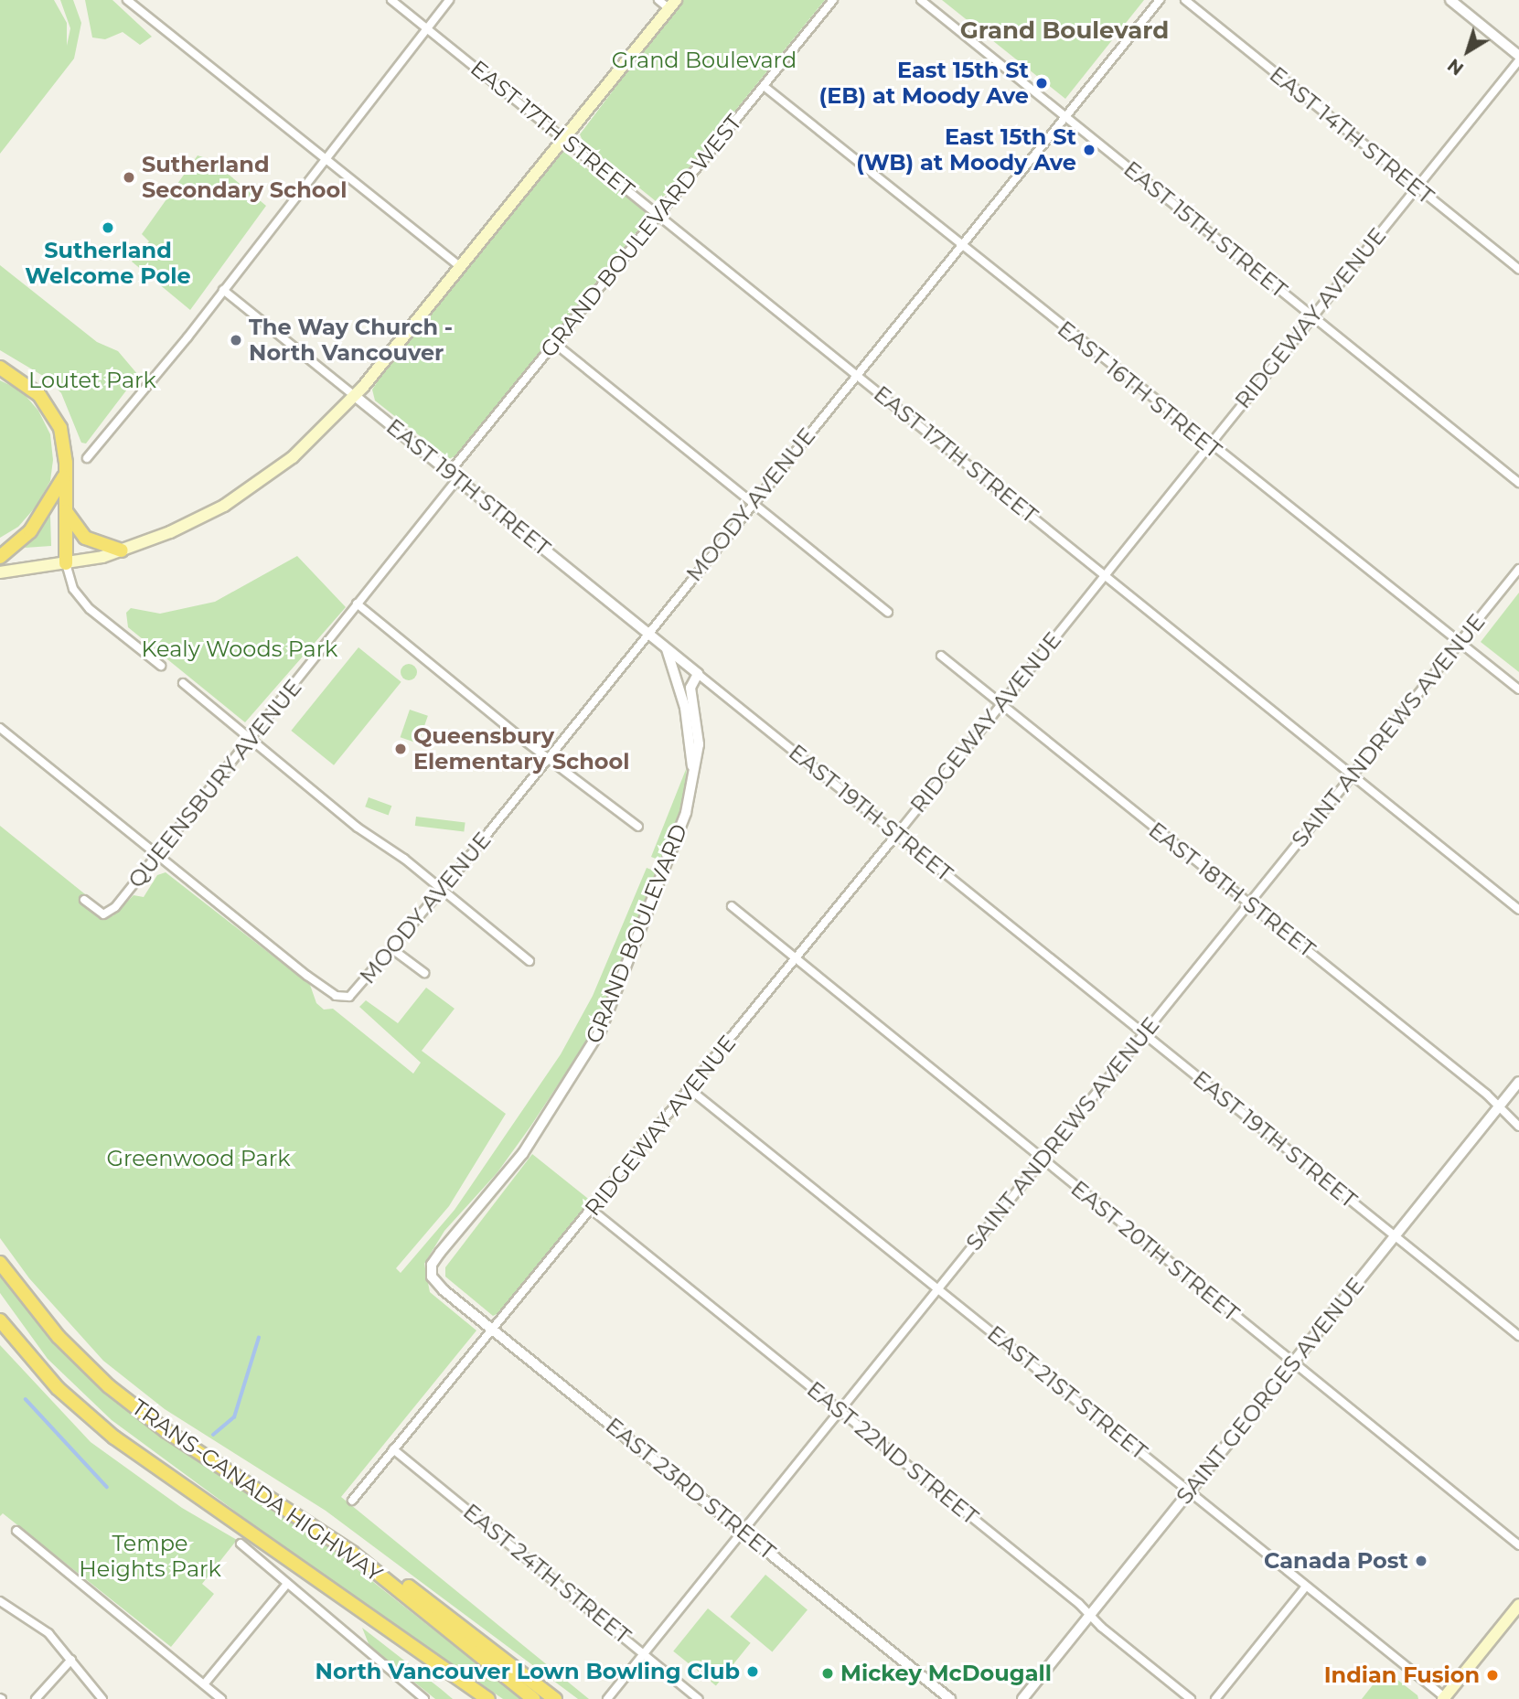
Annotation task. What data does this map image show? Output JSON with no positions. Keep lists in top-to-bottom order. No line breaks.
{"streets":{"highway":["TRANS-CANADA HIGHWAY"],"street":["EAST 17TH STREET","EAST 14TH STREET","EAST 15TH STREET","GRAND BOULEVARD WEST","RIDGEWAY AVENUE","EAST 16TH STREET","EAST 19TH STREET","MOODY AVENUE","SAINT ANDREWS AVENUE","QUEENSBURY AVENUE","EAST 18TH STREET","GRAND BOULEVARD","EAST 20TH STREET","SAINT GEORGES AVENUE","EAST 21ST STREET","EAST 22ND STREET","EAST 23RD STREET","EAST 24TH STREET"]},"crossings":[["EAST 17TH STREET","GRAND BOULEVARD WEST"],["EAST 17TH STREET","RIDGEWAY AVENUE"],["EAST 17TH STREET","MOODY AVENUE"],["EAST 17TH STREET","SAINT ANDREWS AVENUE"],["EAST 14TH STREET","RIDGEWAY AVENUE"],["EAST 15TH STREET","RIDGEWAY AVENUE"],["EAST 15TH STREET","MOODY AVENUE"],["GRAND BOULEVARD WEST","EAST 16TH STREET"],["GRAND BOULEVARD WEST","EAST 19TH STREET"],["RIDGEWAY AVENUE","EAST 16TH STREET"],["RIDGEWAY AVENUE","EAST 19TH STREET"],["RIDGEWAY AVENUE","EAST 18TH STREET"],["RIDGEWAY AVENUE","EAST 20TH STREET"],["RIDGEWAY AVENUE","EAST 21ST STREET"],["RIDGEWAY AVENUE","EAST 22ND STREET"],["RIDGEWAY AVENUE","EAST 23RD STREET"],["RIDGEWAY AVENUE","EAST 24TH STREET"],["EAST 16TH STREET","MOODY AVENUE"],["EAST 16TH STREET","SAINT ANDREWS AVENUE"],["EAST 19TH STREET","MOODY AVENUE"],["EAST 19TH STREET","SAINT ANDREWS AVENUE"],["EAST 19TH STREET","QUEENSBURY AVENUE"],["EAST 19TH STREET","GRAND BOULEVARD"],["EAST 19TH STREET","SAINT GEORGES AVENUE"],["MOODY AVENUE","QUEENSBURY AVENUE"],["SAINT ANDREWS AVENUE","EAST 18TH STREET"],["SAINT ANDREWS AVENUE","EAST 20TH STREET"],["SAINT ANDREWS AVENUE","EAST 21ST STREET"],["SAINT ANDREWS AVENUE","EAST 22ND STREET"],["SAINT ANDREWS AVENUE","EAST 23RD STREET"],["SAINT ANDREWS AVENUE","EAST 24TH STREET"],["EAST 18TH STREET","SAINT GEORGES AVENUE"],["GRAND BOULEVARD","EAST 23RD STREET"],["EAST 20TH STREET","SAINT GEORGES AVENUE"],["SAINT GEORGES AVENUE","EAST 21ST STREET"],["SAINT GEORGES AVENUE","EAST 22ND STREET"]],"districts":["Grand Boulevard"],"parks":["Grand Boulevard","Loutet Park","Kealy Woods Park","Greenwood Park","Tempe Heights Park"],"places":["East 15th St (EB) at Moody Ave","East 15th St (WB) at Moody Ave","Sutherland Secondary School","Sutherland Welcome Pole","The Way Church - North Vancouver","Queensbury Elementary School","Canada Post","North Vancouver Lown Bowling Club","Mickey McDougall","Indian Fusion"],"north":"bottom left"}
